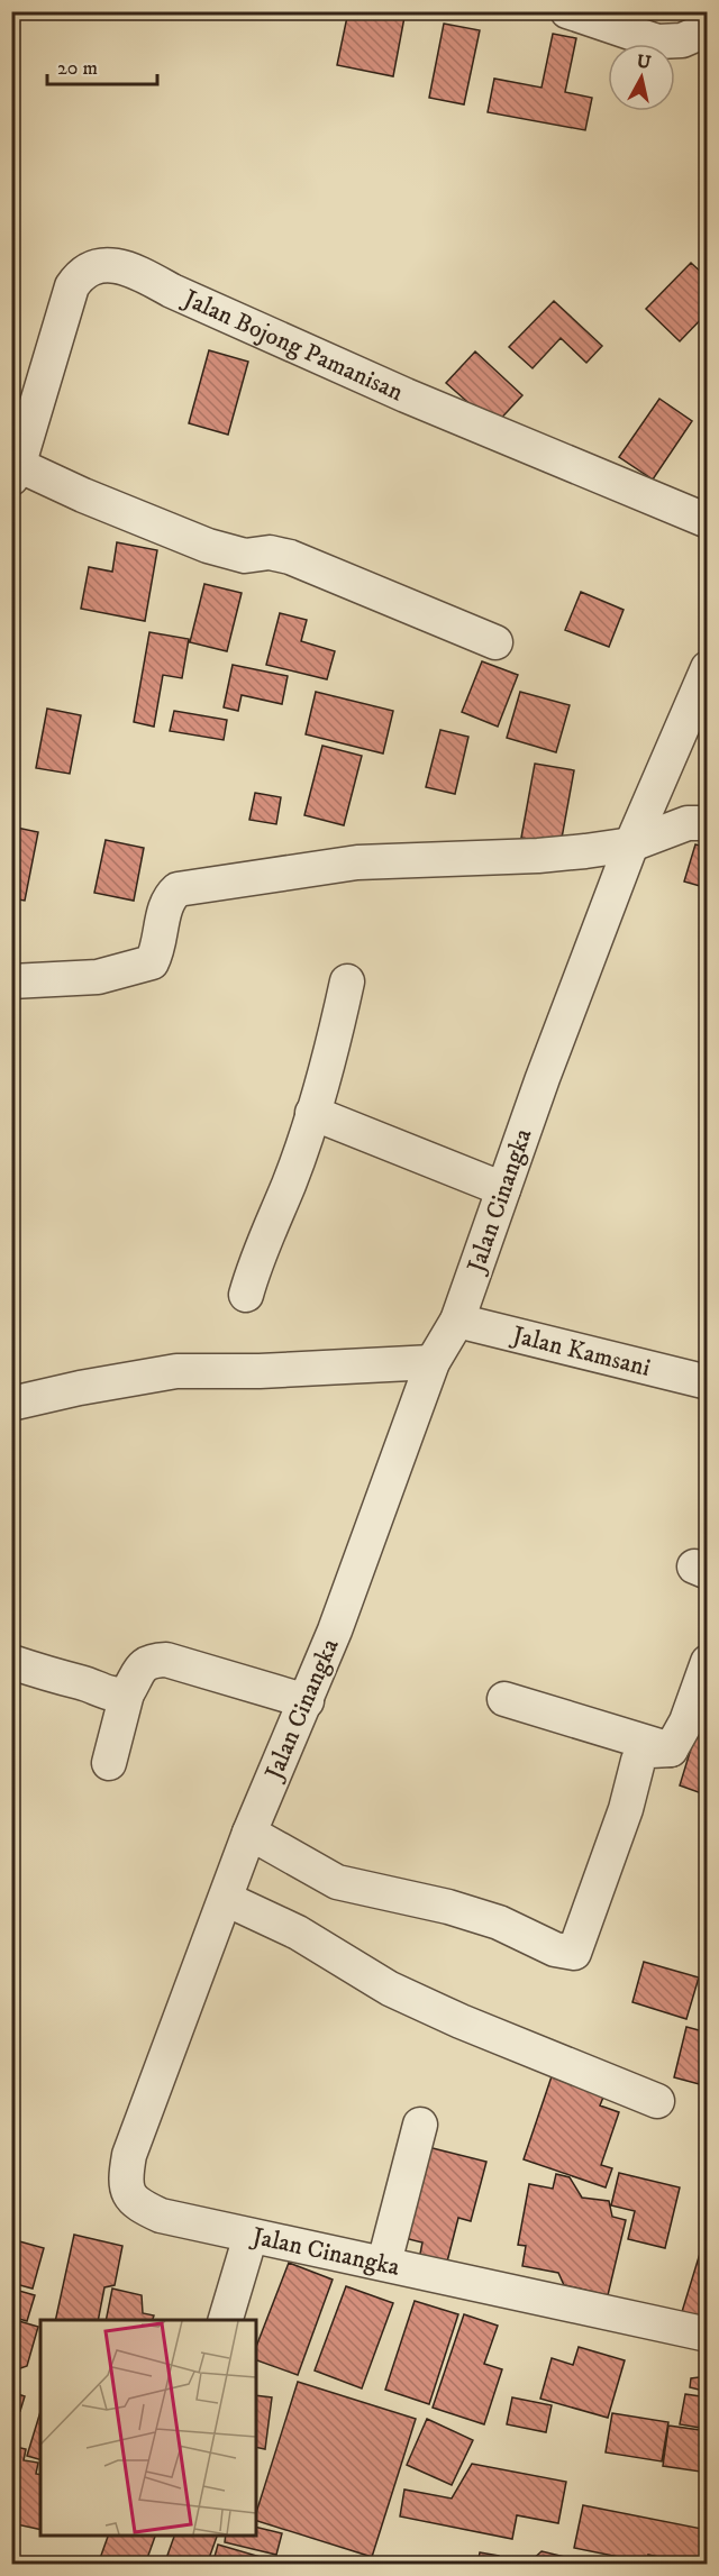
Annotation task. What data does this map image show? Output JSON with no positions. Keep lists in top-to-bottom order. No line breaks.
{"streets":{"street":["Jalan Bojong Pamanisan","Jalan Cinangka","Jalan Kamsani"]},"crossings":[["Jalan Cinangka","Jalan Kamsani"]],"scale_bar":"20 m","north":"top"}
